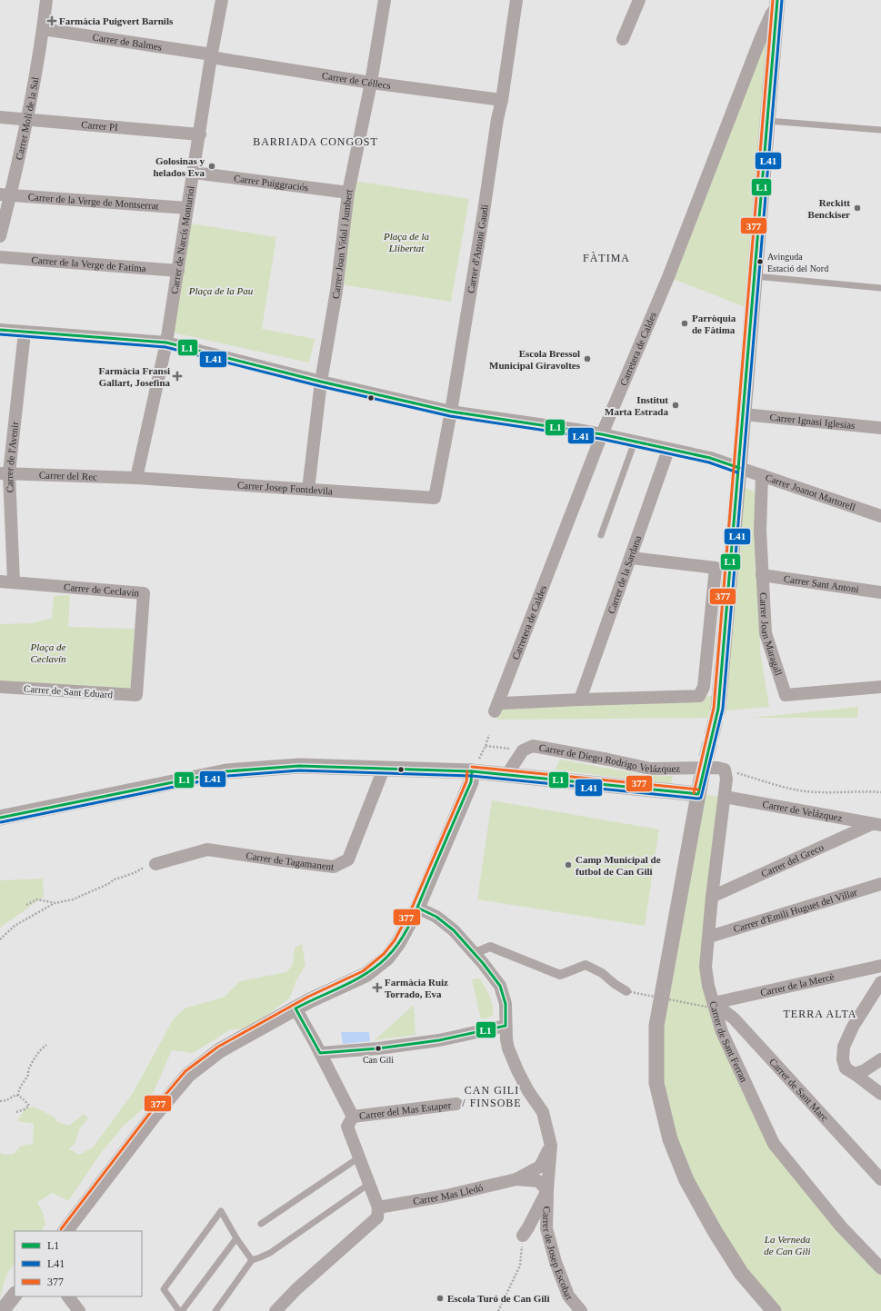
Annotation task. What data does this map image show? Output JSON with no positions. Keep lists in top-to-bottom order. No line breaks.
{"streets":{"street":["Carrer de Balmes","Carrer de Céllecs","Carrer Molí de la Sal","Carrer PI","Carrer Puiggraciós","Carrer de la Verge de Montserrat","Carrer de Narcís Monturiol","Carrer Joan Vidal i Jumbert","Carrer d'Antoni Gaudí","Carrer de la Verge de Fatima","Carretera de Caldes","Carrer Ignasi Iglesias","Carrer de l'Avenir","Carrer del Rec","Carrer Josep Fontdevila","Carrer Joanot Martorell","Carrer de la Sardana","Carrer Sant Antoni","Carrer de Ceclavin","Carrer Joan Maragall","Carrer de Sant Eduard","Carrer de Diego Rodrigo Velázquez","Carrer de Velázquez","Carrer de Tagamanent","Carrer del Greco","Carrer d'Emili Huguet del Villar","Carrer de la Mercè","Carrer de Sant Ferran","Carrer de Sant Marc","Carrer del Mas Estaper","Carrer Mas Lledó","Carrer de Josep Escobar"]},"crossings":[["Carrer de Balmes","Carrer de Céllecs"],["Carrer de Balmes","Carrer Molí de la Sal"],["Carrer de Balmes","Carrer de Narcís Monturiol"],["Carrer de Céllecs","Carrer de Narcís Monturiol"],["Carrer de Céllecs","Carrer Joan Vidal i Jumbert"],["Carrer de Céllecs","Carrer d'Antoni Gaudí"],["Carrer Molí de la Sal","Carrer PI"],["Carrer Molí de la Sal","Carrer de la Verge de Montserrat"],["Carrer PI","Carrer de Narcís Monturiol"],["Carrer Puiggraciós","Carrer de Narcís Monturiol"],["Carrer Puiggraciós","Carrer Joan Vidal i Jumbert"],["Carrer de la Verge de Montserrat","Carrer de Narcís Monturiol"],["Carrer de Narcís Monturiol","Carrer de la Verge de Fatima"],["Carrer de Narcís Monturiol","Carrer del Rec"],["Carrer de Narcís Monturiol","Carrer Josep Fontdevila"],["Carrer de Narcís Monturiol","Carrer Joanot Martorell"],["Carrer Joan Vidal i Jumbert","Carrer Josep Fontdevila"],["Carrer Joan Vidal i Jumbert","Carrer Joanot Martorell"],["Carrer d'Antoni Gaudí","Carrer Josep Fontdevila"],["Carrer d'Antoni Gaudí","Carrer Joanot Martorell"],["Carretera de Caldes","Carrer Joanot Martorell"],["Carretera de Caldes","Carrer de la Sardana"],["Carrer de l'Avenir","Carrer del Rec"],["Carrer de l'Avenir","Carrer Joanot Martorell"],["Carrer de l'Avenir","Carrer de Ceclavin"],["Carrer del Rec","Carrer Josep Fontdevila"],["Carrer Joanot Martorell","Carrer de la Sardana"],["Carrer Joanot Martorell","Carrer Joan Maragall"],["Carrer Sant Antoni","Carrer Joan Maragall"],["Carrer de Ceclavin","Carrer de Sant Eduard"],["Carrer de Diego Rodrigo Velázquez","Carrer de Sant Ferran"],["Carrer de Velázquez","Carrer del Greco"],["Carrer de Velázquez","Carrer de Sant Ferran"],["Carrer del Greco","Carrer de Sant Ferran"],["Carrer d'Emili Huguet del Villar","Carrer de Sant Ferran"],["Carrer de la Mercè","Carrer de Sant Ferran"],["Carrer de la Mercè","Carrer de Sant Marc"],["Carrer de Sant Ferran","Carrer de Sant Marc"],["Carrer Mas Lledó","Carrer de Josep Escobar"]],"districts":["BARRIADA CONGOST","FÀTIMA","TERRA ALTA","CAN GILI / FINSOBE"],"parks":["Plaça de la Llibertat","Plaça de la Pau","Plaça de Ceclavín","La Verneda de Can Gili"],"places":{"health":["Farmàcia Puigvert Barnils","Farmàcia Fransi Gallart, Josefina","Farmàcia Ruiz Torrado, Eva"],"other":["Golosinas y helados Eva","Reckitt Benckiser","Avinguda Estació del Nord","Parròquia de Fàtima","Escola Bressol Municipal Giravoltes","Institut Marta Estrada","Camp Municipal de futbol de Can Gili","Can Gili","Escola Turó de Can Gili"]},"lines":["transit line L1","transit line L41","transit line 377"],"legend":["L1","L41","377"]}
